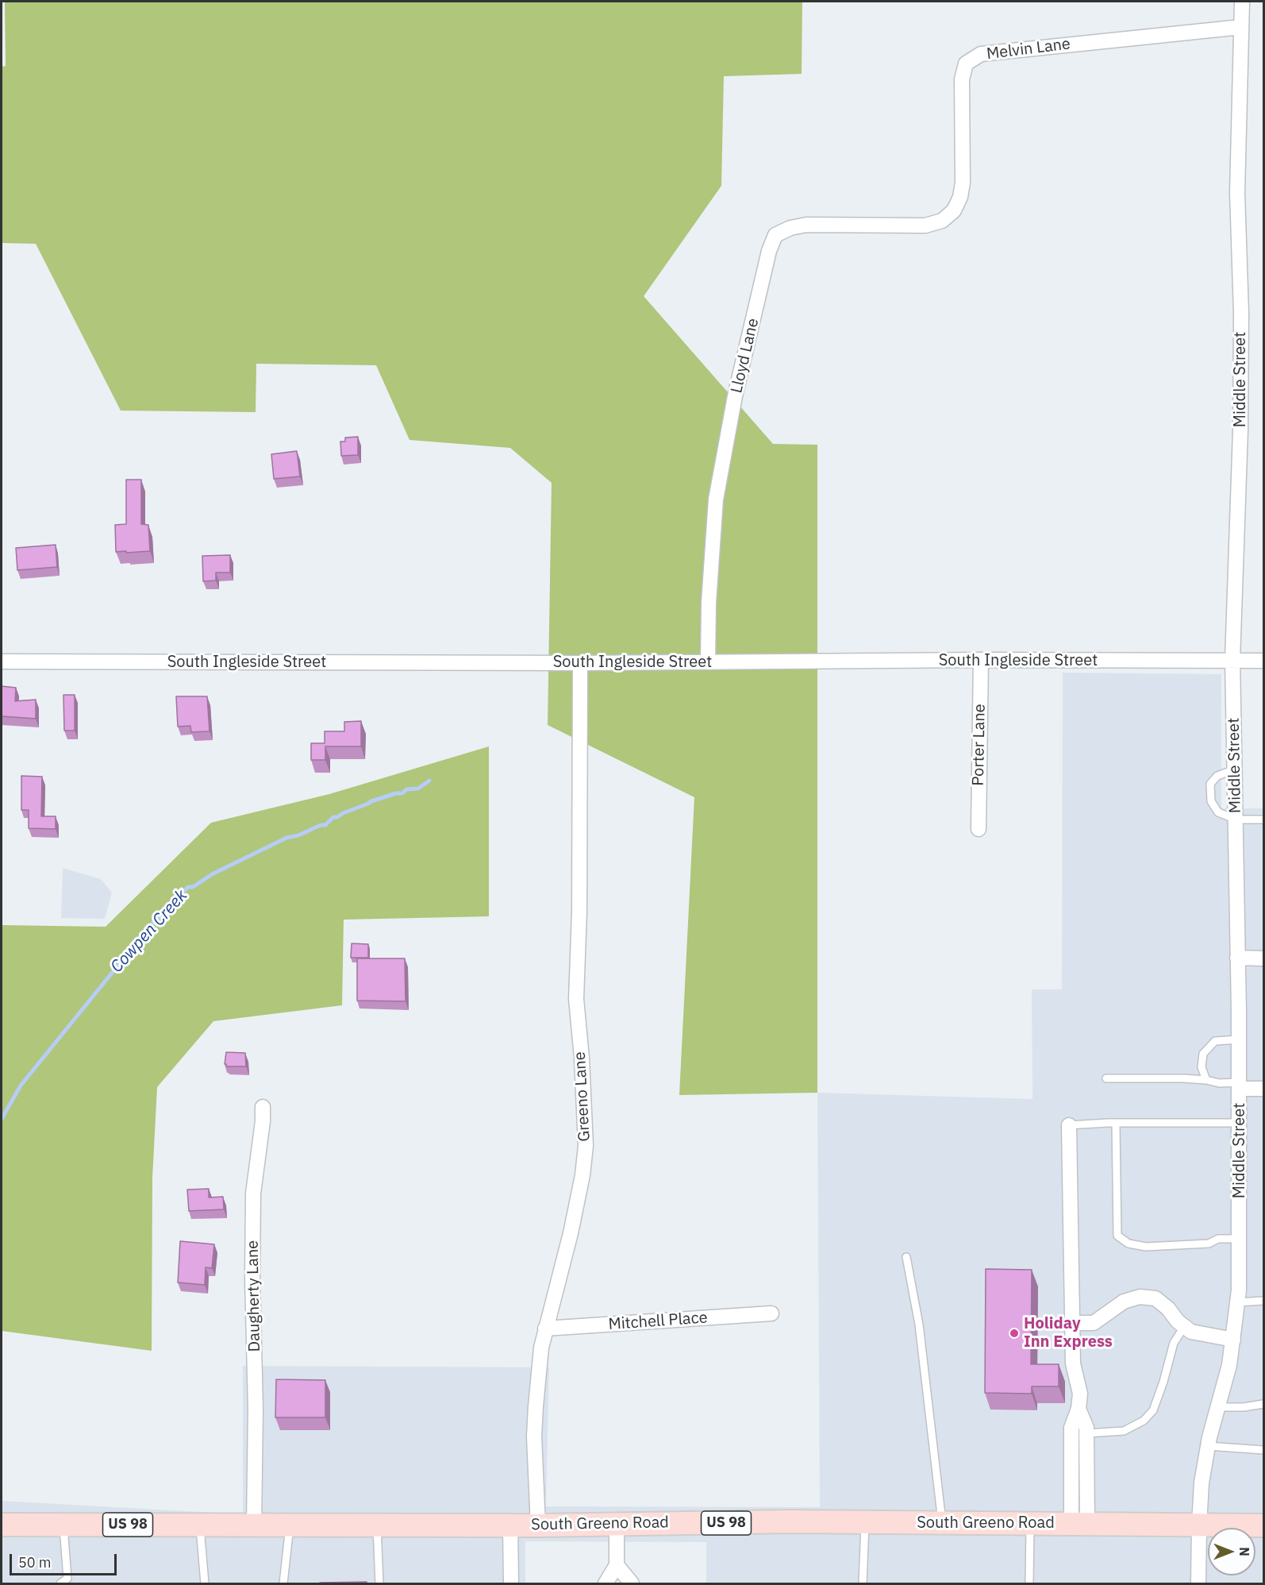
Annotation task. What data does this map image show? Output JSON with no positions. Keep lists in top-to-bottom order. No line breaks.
{"streets":{"main road":["US 98","South Greeno Road"],"street":["Melvin Lane","Lloyd Lane","Middle Street","South Ingleside Street","Porter Lane","Greeno Lane","Daugherty Lane","Mitchell Place"]},"crossings":[["Melvin Lane","Lloyd Lane"],["Melvin Lane","Middle Street"],["Lloyd Lane","South Ingleside Street"],["Middle Street","South Ingleside Street"],["Middle Street","US 98"],["Middle Street","South Greeno Road"],["South Ingleside Street","Porter Lane"],["South Ingleside Street","Greeno Lane"],["Greeno Lane","Mitchell Place"],["Greeno Lane","South Greeno Road"],["Daugherty Lane","South Greeno Road"],["US 98","South Greeno Road"]],"water":["Cowpen Creek"],"places":["Holiday Inn Express"],"scale_bar":"50 m","north":"right"}
